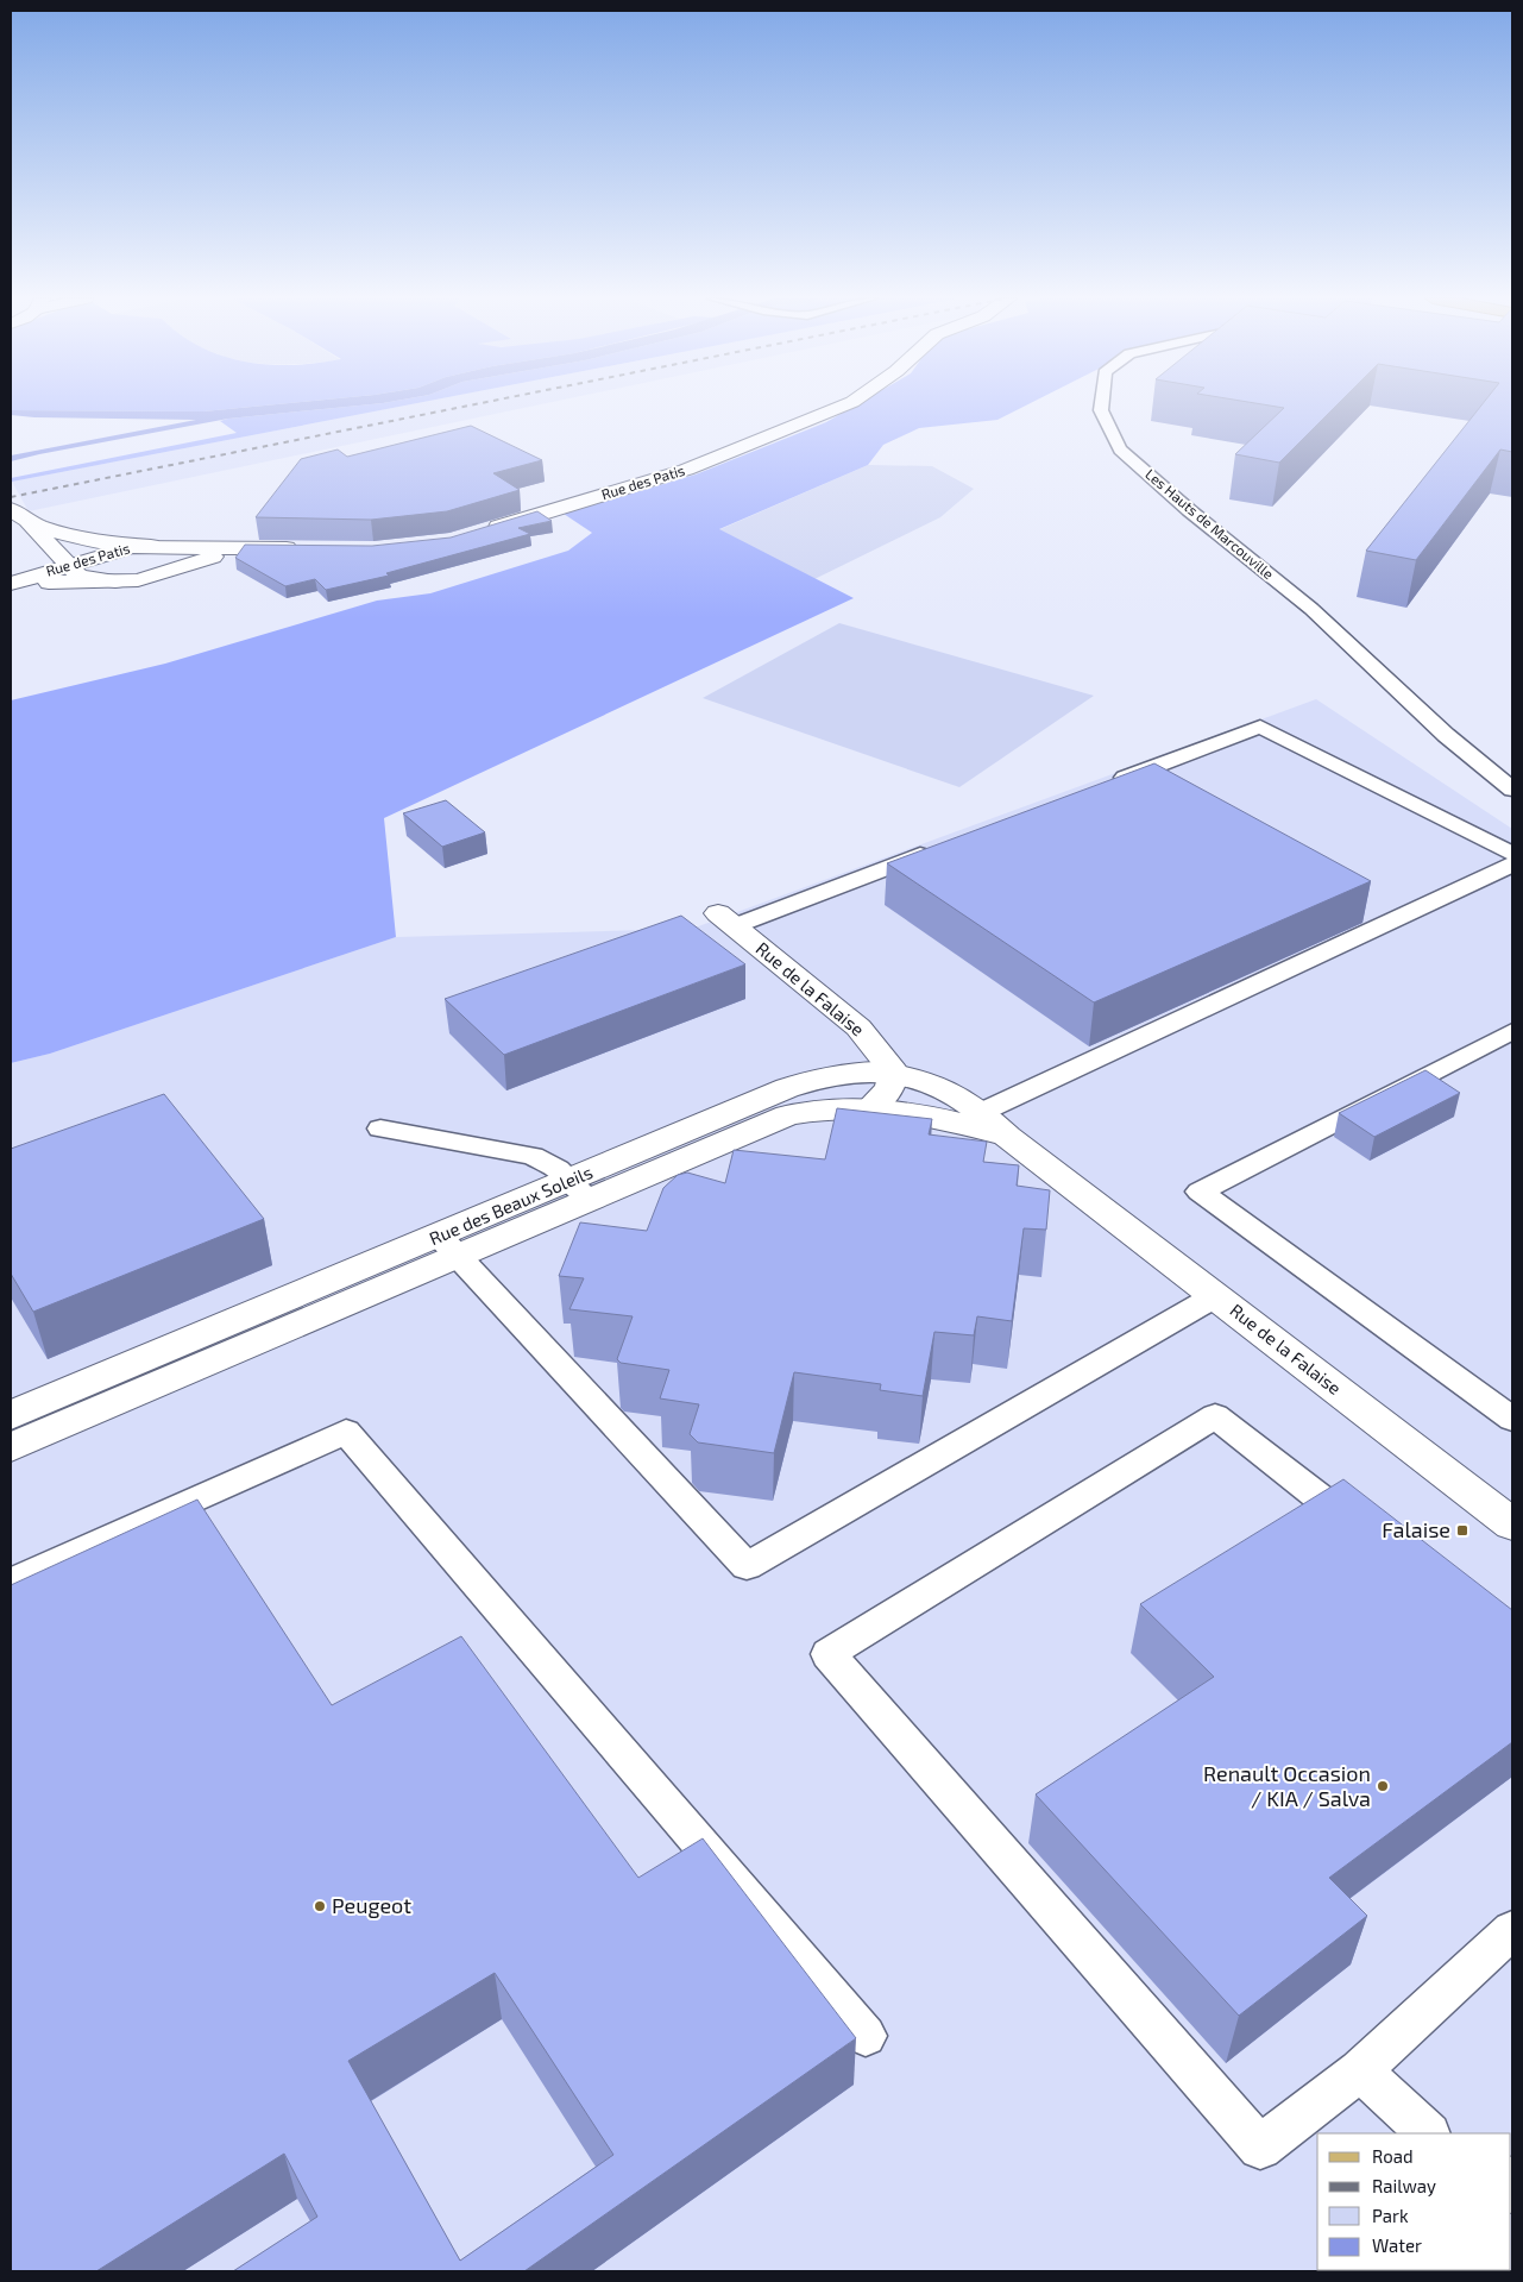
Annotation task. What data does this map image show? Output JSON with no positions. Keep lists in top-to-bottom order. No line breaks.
{"streets":{"street":["Rue des Patis","Rue de la Falaise","Rue des Beaux Soleils"],"lane":["Les Hauts de Marcouville"]},"crossings":[["Rue de la Falaise","Rue des Beaux Soleils"]],"places":{"transit":["Falaise"],"other":["Renault Occasion / KIA / Salva","Peugeot"]},"legend":["Road","Railway","Park","Water"]}
